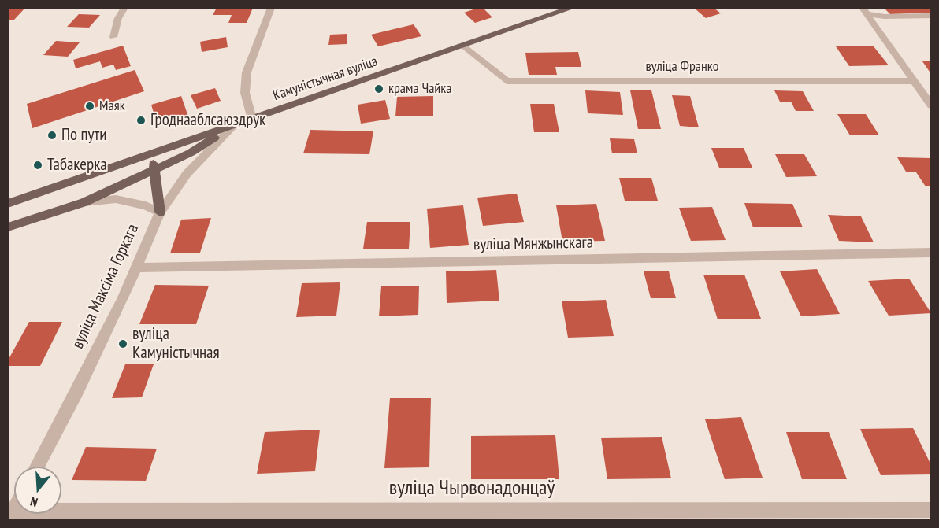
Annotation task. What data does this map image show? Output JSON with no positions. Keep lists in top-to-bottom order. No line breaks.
{"streets":{"main road":["Камуністычная вуліца"],"street":["вуліца Франко","вуліца Мянжынскага","вуліца Максіма Горкага","вуліца Чырвонадонцаў"]},"crossings":[["вуліца Франко","Камуністычная вуліца"],["Камуністычная вуліца","вуліца Максіма Горкага"],["вуліца Мянжынскага","вуліца Максіма Горкага"]],"places":["крама Чайка","Маяк","Гроднааблсаюздрук","По пути","Табакерка","вуліца Камуністычная"],"north":"bottom"}
